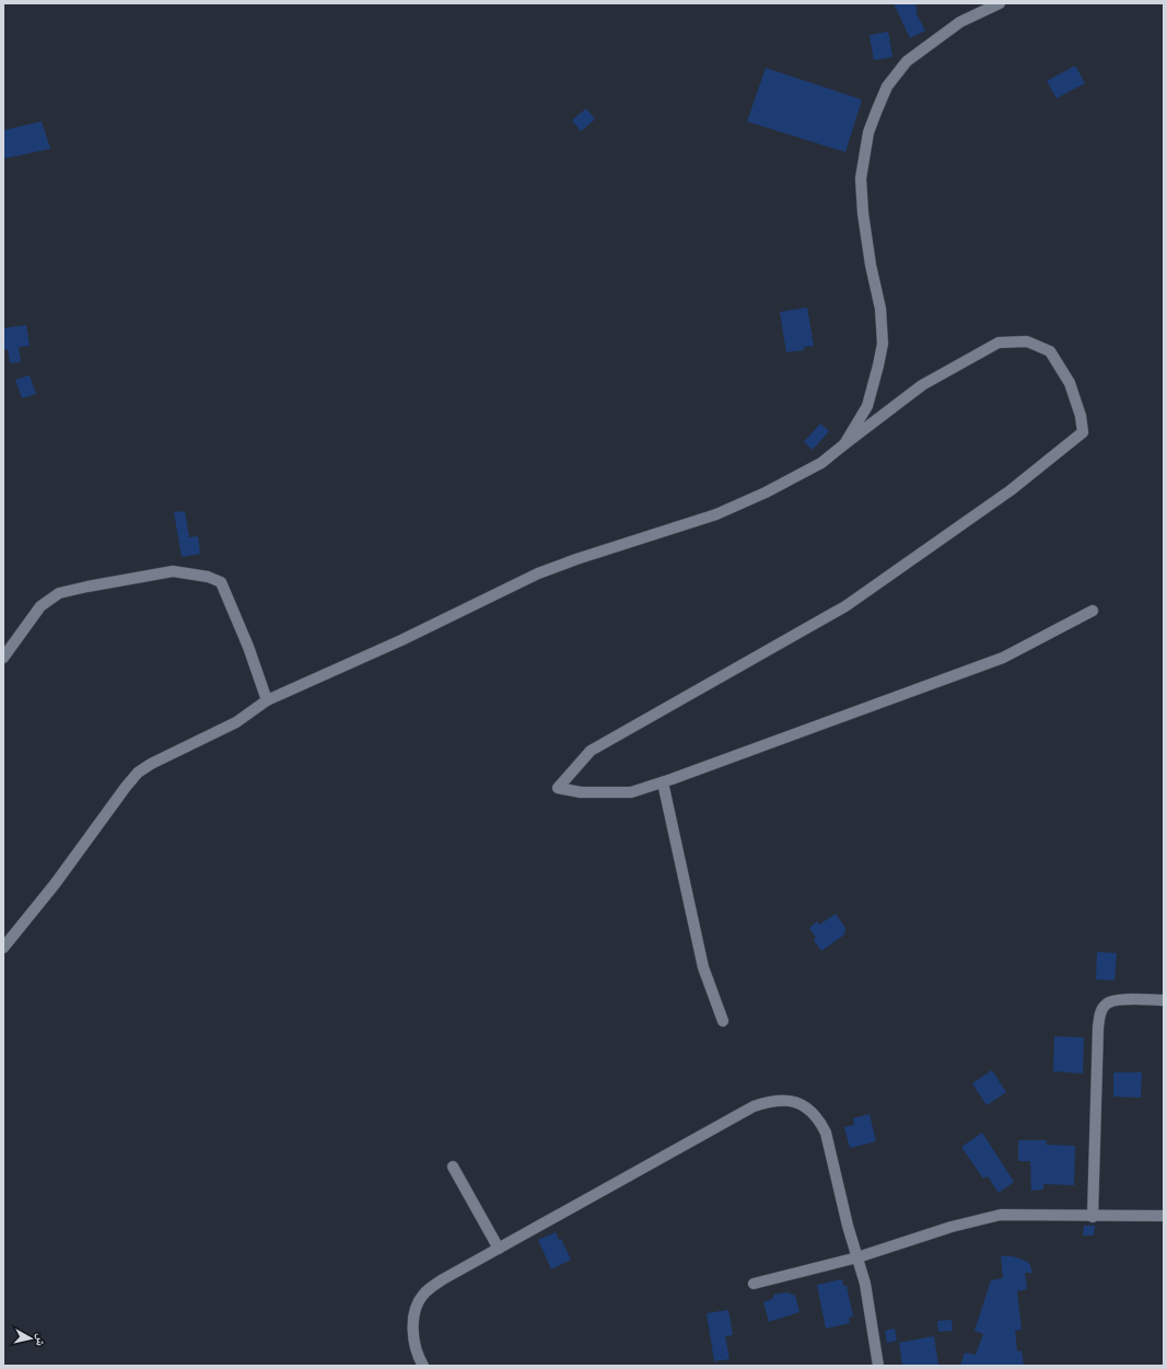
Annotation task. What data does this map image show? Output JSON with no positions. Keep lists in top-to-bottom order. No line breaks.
{"north":"right"}
